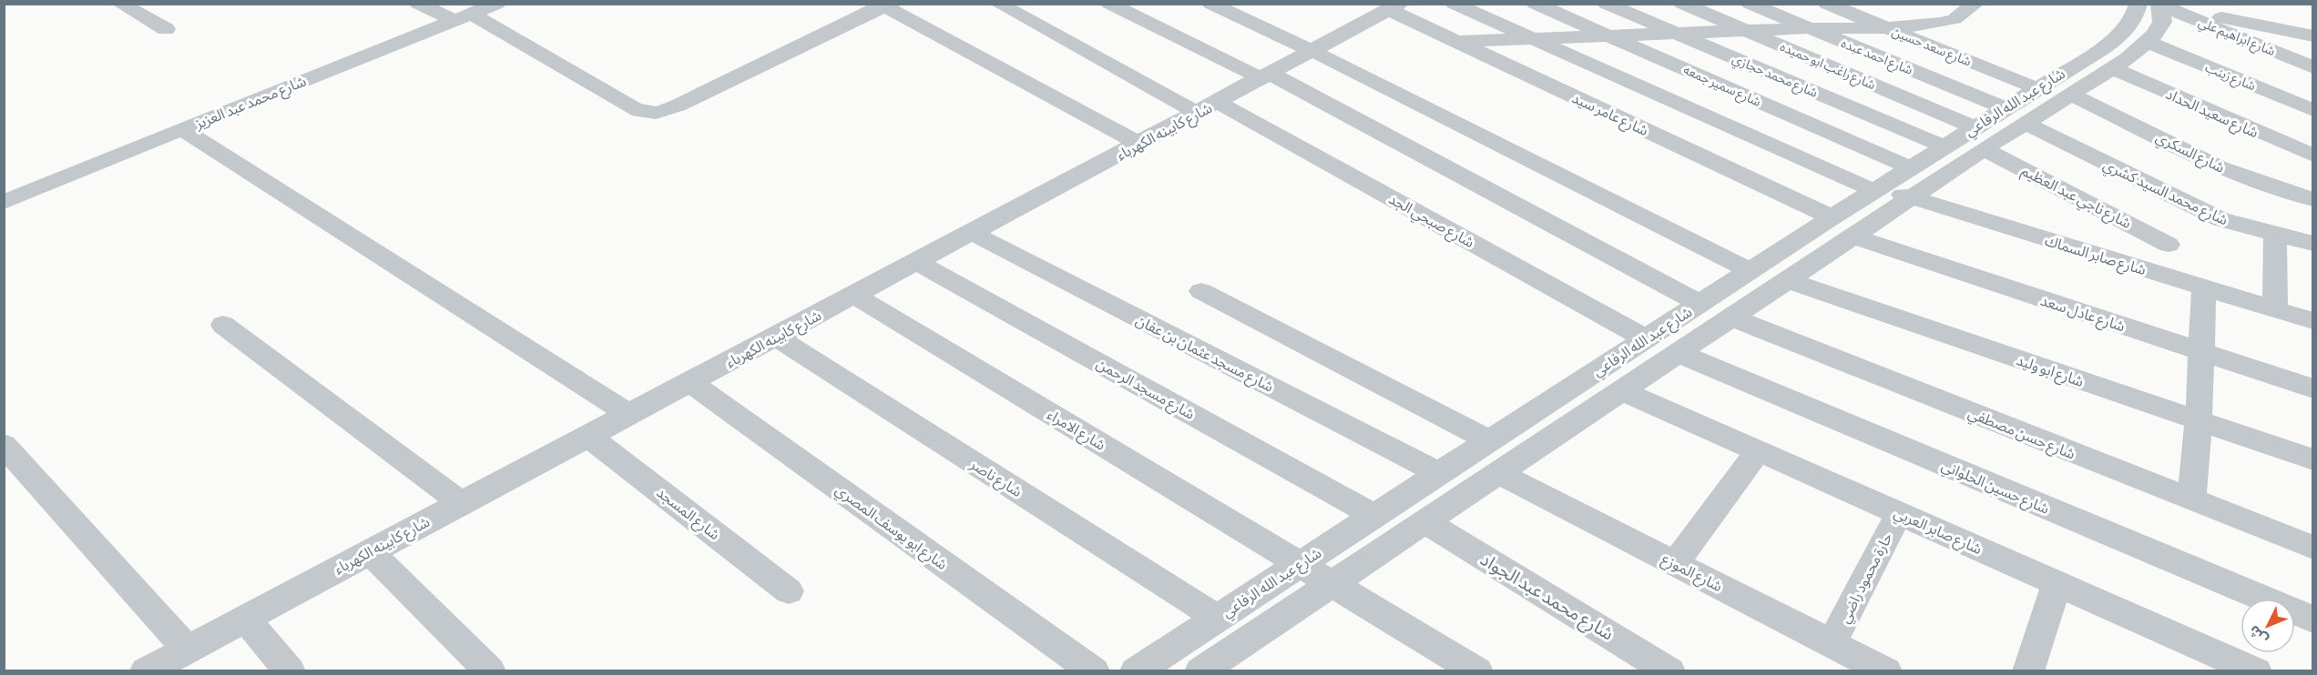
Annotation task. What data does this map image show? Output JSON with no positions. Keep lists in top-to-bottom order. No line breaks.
{"streets":{"street":["شارع ابراهيم علي","شارع سعد حسين","شارع احمد عبده","شارع راغب ابو حميده","شارع محمد حجازي","شارع زينب","شارع سمير جمعه","شارع محمد عبد العزيز","شارع عبد الله الرفاعي","شارع سعيد الحداد","شارع عامر سيد","شارع كابينه الكهرباء","شارع السكري","شارع محمد السيد كشري","شارع ناجي عبد العظيم","شارع صبحي الجد","شارع صابر السماك","شارع عادل سعد","شارع مسجد عثمان بن عفان","شارع ابو وليد","شارع مسجد الرحمن","شارع الامراء","شارع حسن مصطفي","شارع ناصر","شارع حسين الحلواني","شارع المسجد","شارع ابو يوسف المصري","شارع صابر العربي","شارع الموزع","حارة محمود راضي","شارع محمد عبد الجواد"]},"crossings":[["شارع ابراهيم علي","شارع عبد الله الرفاعي"],["شارع سعد حسين","شارع عبد الله الرفاعي"],["شارع احمد عبده","شارع عبد الله الرفاعي"],["شارع احمد عبده","شارع محمد السيد كشري"],["شارع راغب ابو حميده","شارع عبد الله الرفاعي"],["شارع راغب ابو حميده","شارع ناجي عبد العظيم"],["شارع محمد حجازي","شارع عبد الله الرفاعي"],["شارع زينب","شارع عبد الله الرفاعي"],["شارع سمير جمعه","شارع عبد الله الرفاعي"],["شارع عبد الله الرفاعي","شارع سعيد الحداد"],["شارع عبد الله الرفاعي","شارع عامر سيد"],["شارع عبد الله الرفاعي","شارع السكري"],["شارع عبد الله الرفاعي","شارع محمد السيد كشري"],["شارع عبد الله الرفاعي","شارع ناجي عبد العظيم"],["شارع عبد الله الرفاعي","شارع صبحي الجد"],["شارع عبد الله الرفاعي","شارع صابر السماك"],["شارع عبد الله الرفاعي","شارع عادل سعد"],["شارع عبد الله الرفاعي","شارع مسجد عثمان بن عفان"],["شارع عبد الله الرفاعي","شارع ابو وليد"],["شارع عبد الله الرفاعي","شارع مسجد الرحمن"],["شارع عبد الله الرفاعي","شارع الامراء"],["شارع عبد الله الرفاعي","شارع حسن مصطفي"],["شارع عبد الله الرفاعي","شارع ناصر"],["شارع عبد الله الرفاعي","شارع حسين الحلواني"],["شارع عبد الله الرفاعي","شارع صابر العربي"],["شارع عبد الله الرفاعي","شارع الموزع"],["شارع عبد الله الرفاعي","شارع محمد عبد الجواد"],["شارع عامر سيد","شارع كابينه الكهرباء"],["شارع كابينه الكهرباء","شارع صبحي الجد"],["شارع كابينه الكهرباء","شارع مسجد عثمان بن عفان"],["شارع كابينه الكهرباء","شارع مسجد الرحمن"],["شارع كابينه الكهرباء","شارع الامراء"],["شارع كابينه الكهرباء","شارع ناصر"],["شارع كابينه الكهرباء","شارع المسجد"],["شارع كابينه الكهرباء","شارع ابو يوسف المصري"],["شارع صابر العربي","حارة محمود راضي"],["شارع الموزع","حارة محمود راضي"]],"north":"bottom left"}
